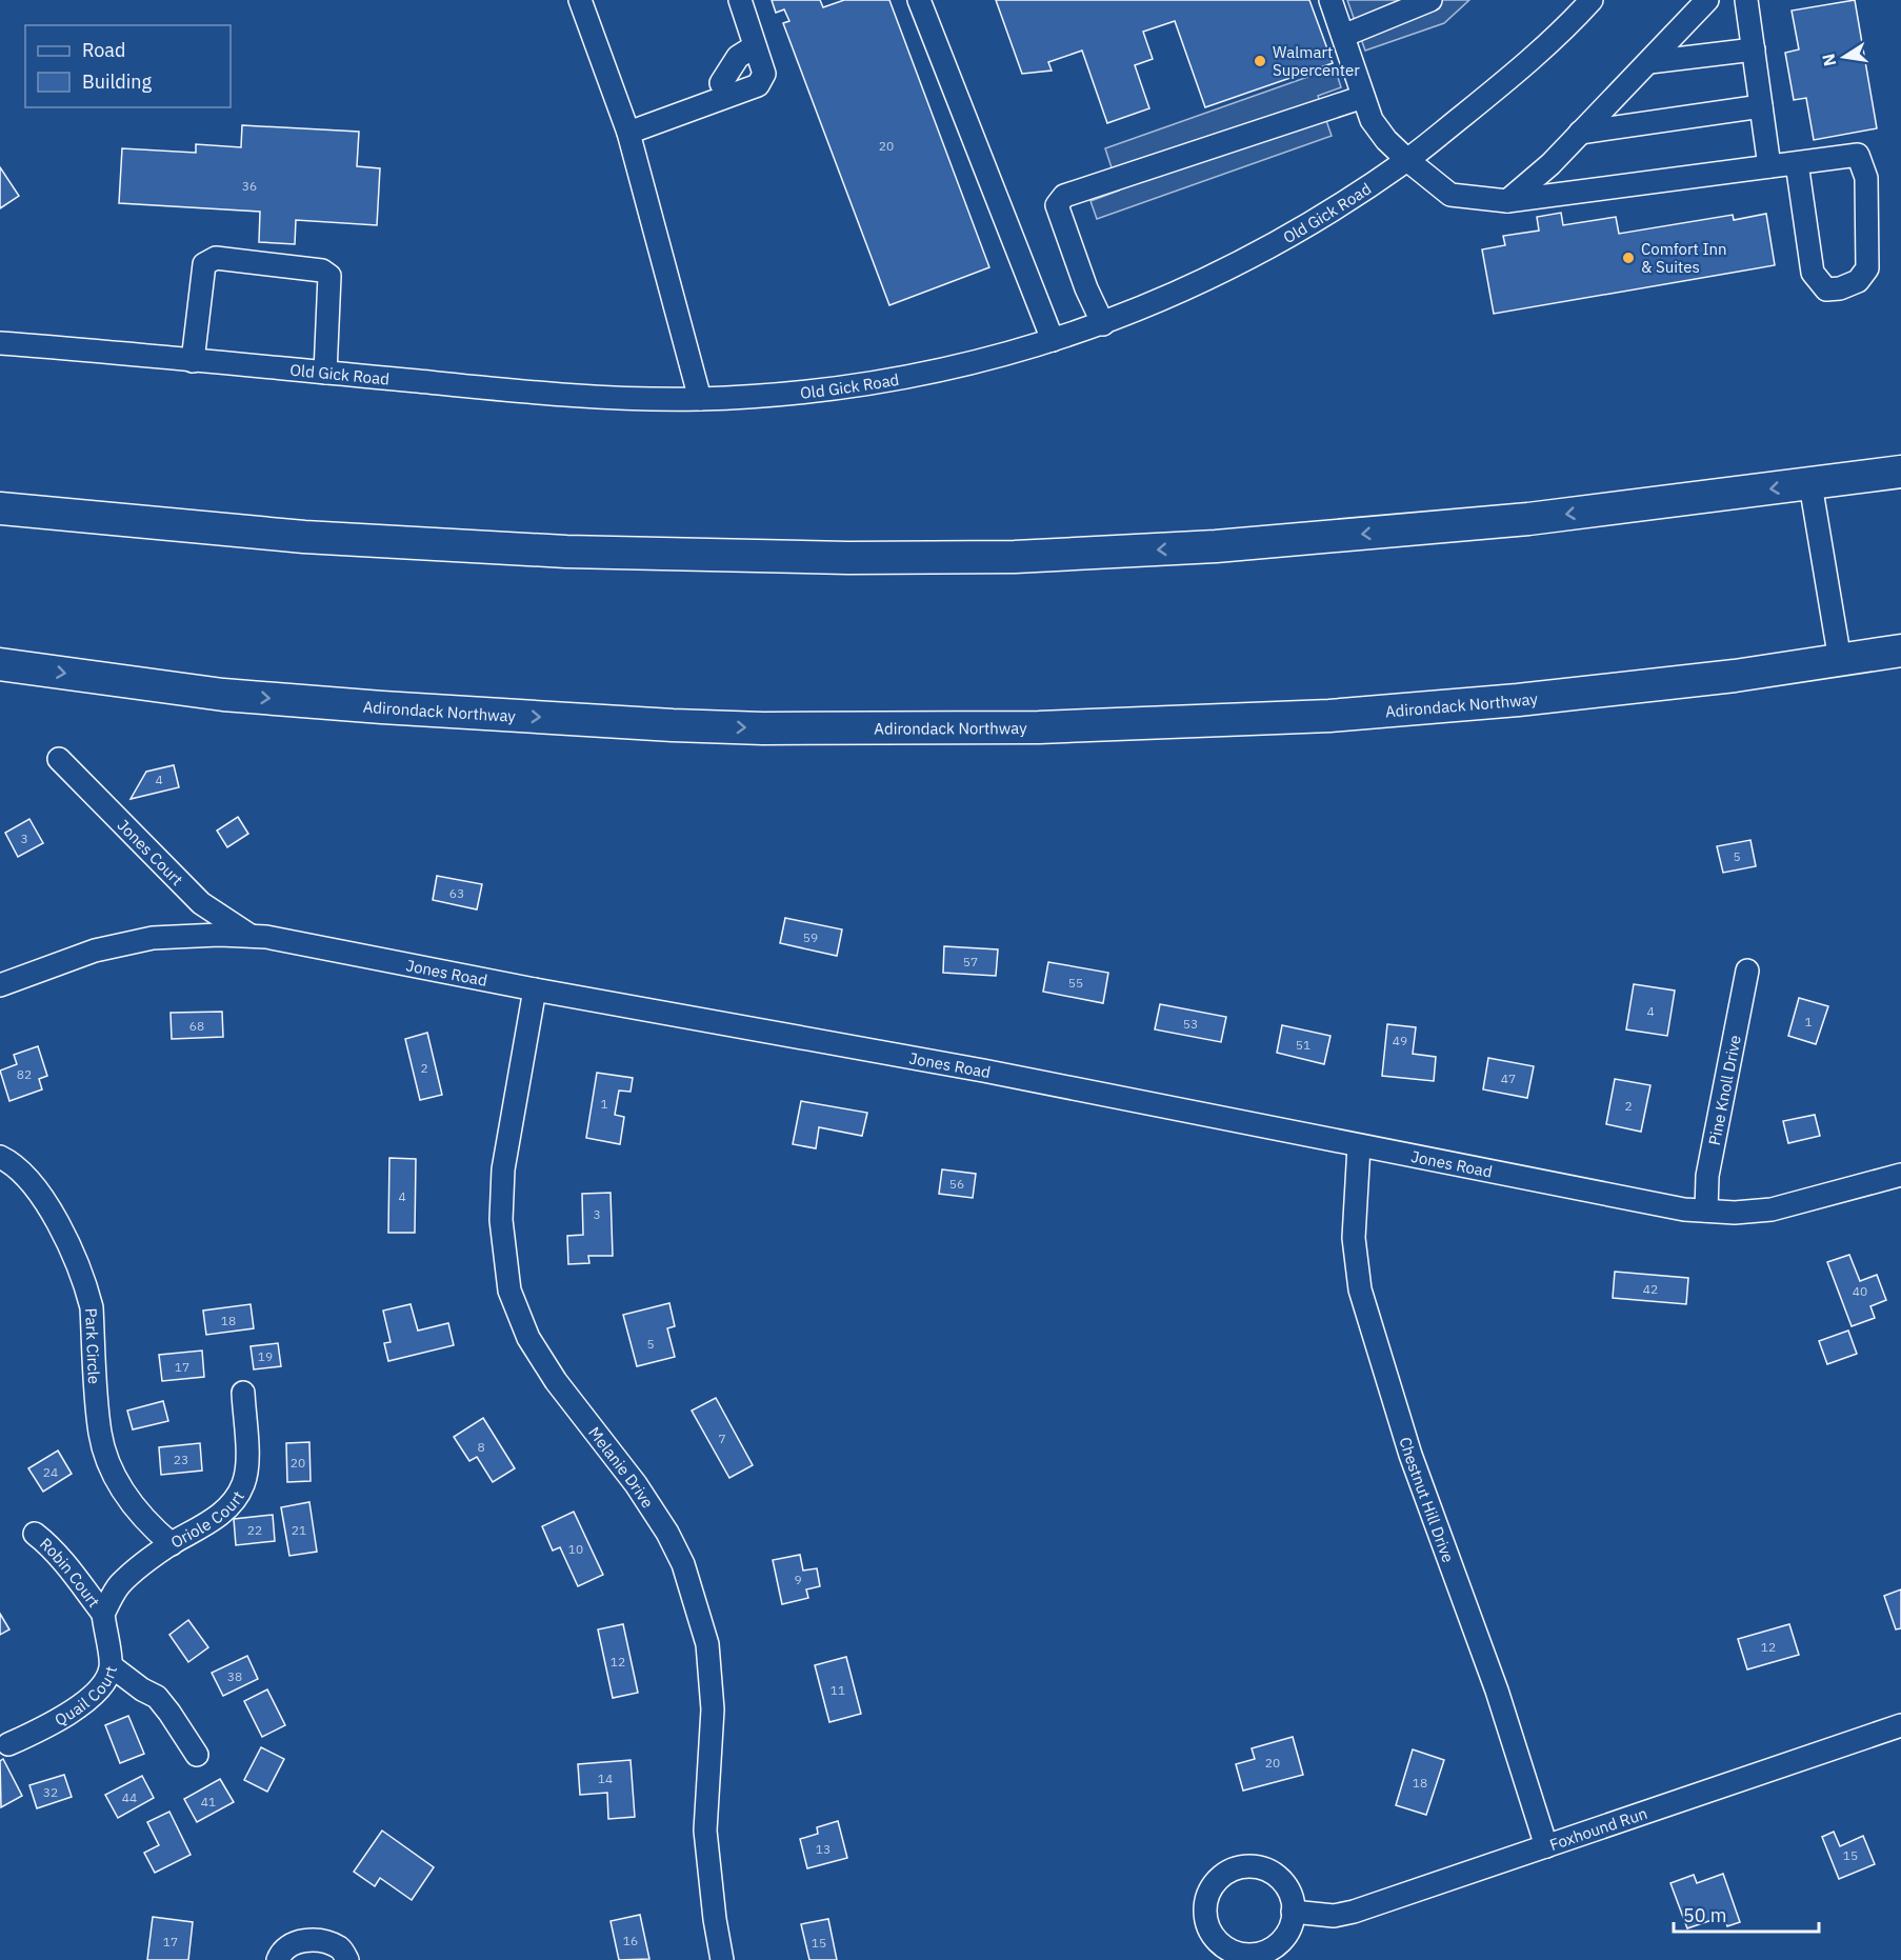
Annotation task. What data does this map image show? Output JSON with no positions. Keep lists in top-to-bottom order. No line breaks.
{"streets":{"highway":["Adirondack Northway"],"street":["Old Gick Road","Jones Court","Jones Road","Pine Knoll Drive","Park Circle","Melanie Drive","Chestnut Hill Drive","Oriole Court","Robin Court","Quail Court","Foxhound Run"]},"crossings":[["Jones Court","Jones Road"],["Jones Road","Pine Knoll Drive"],["Jones Road","Melanie Drive"],["Jones Road","Chestnut Hill Drive"],["Park Circle","Oriole Court"],["Chestnut Hill Drive","Foxhound Run"],["Oriole Court","Robin Court"],["Oriole Court","Quail Court"],["Robin Court","Quail Court"]],"places":["Walmart Supercenter","Comfort Inn & Suites"],"house_numbers":["20","36","4","3","5","63","59","57","55","4","1","53","68","49","51","2","82","47","1","2","56","4","3","42","40","18","5","19","17","7","8","23","20","24","22","21","10","9","12","12","38","11","20","14","18","32","44","41","13","15","16","17","15"],"legend":["Road","Building"],"scale_bar":"50 m","north":"left"}
